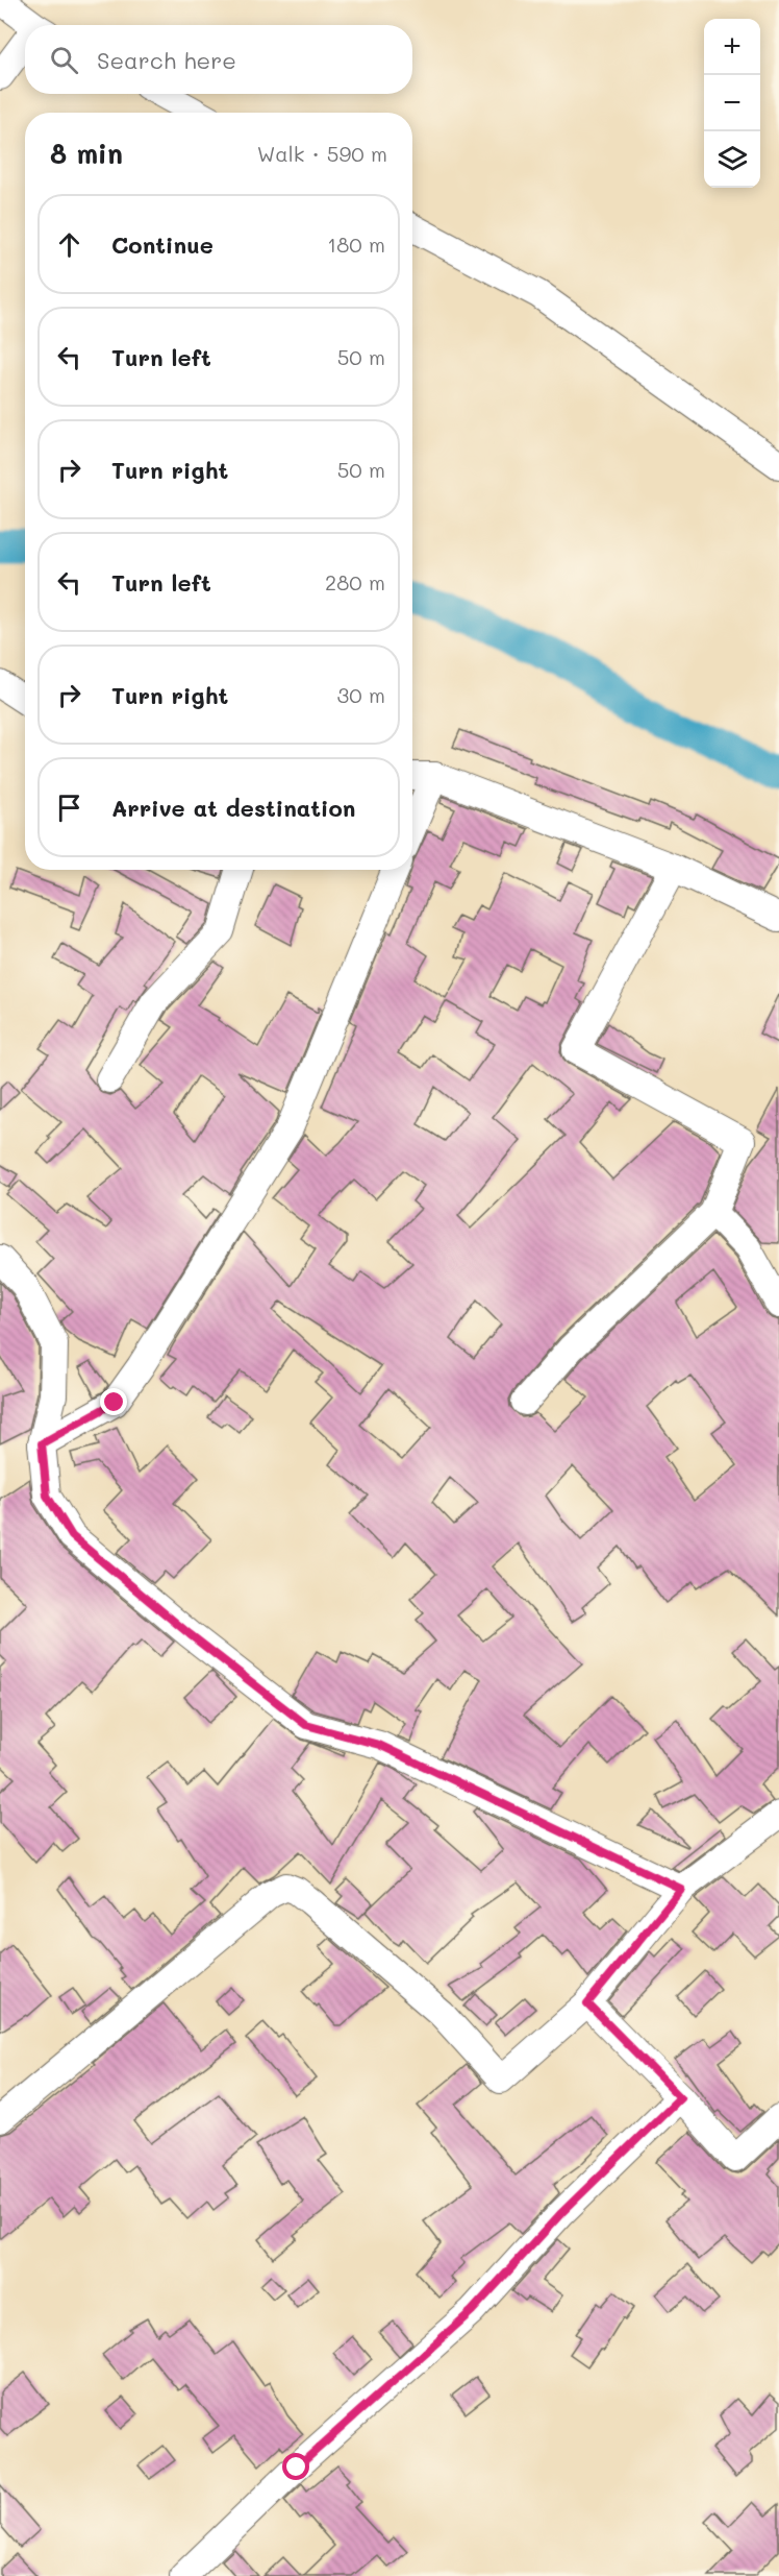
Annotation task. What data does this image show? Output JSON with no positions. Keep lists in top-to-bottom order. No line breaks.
{"page":{"map_buttons":["+","−"],"search":"Search here","heading":["8 min","Walk · 590 m"],"list":[["Continue","180 m"],["Turn left","50 m"],["Turn right","50 m"],["Turn left","280 m"],["Turn right","30 m"],"Arrive at destination"]}}
